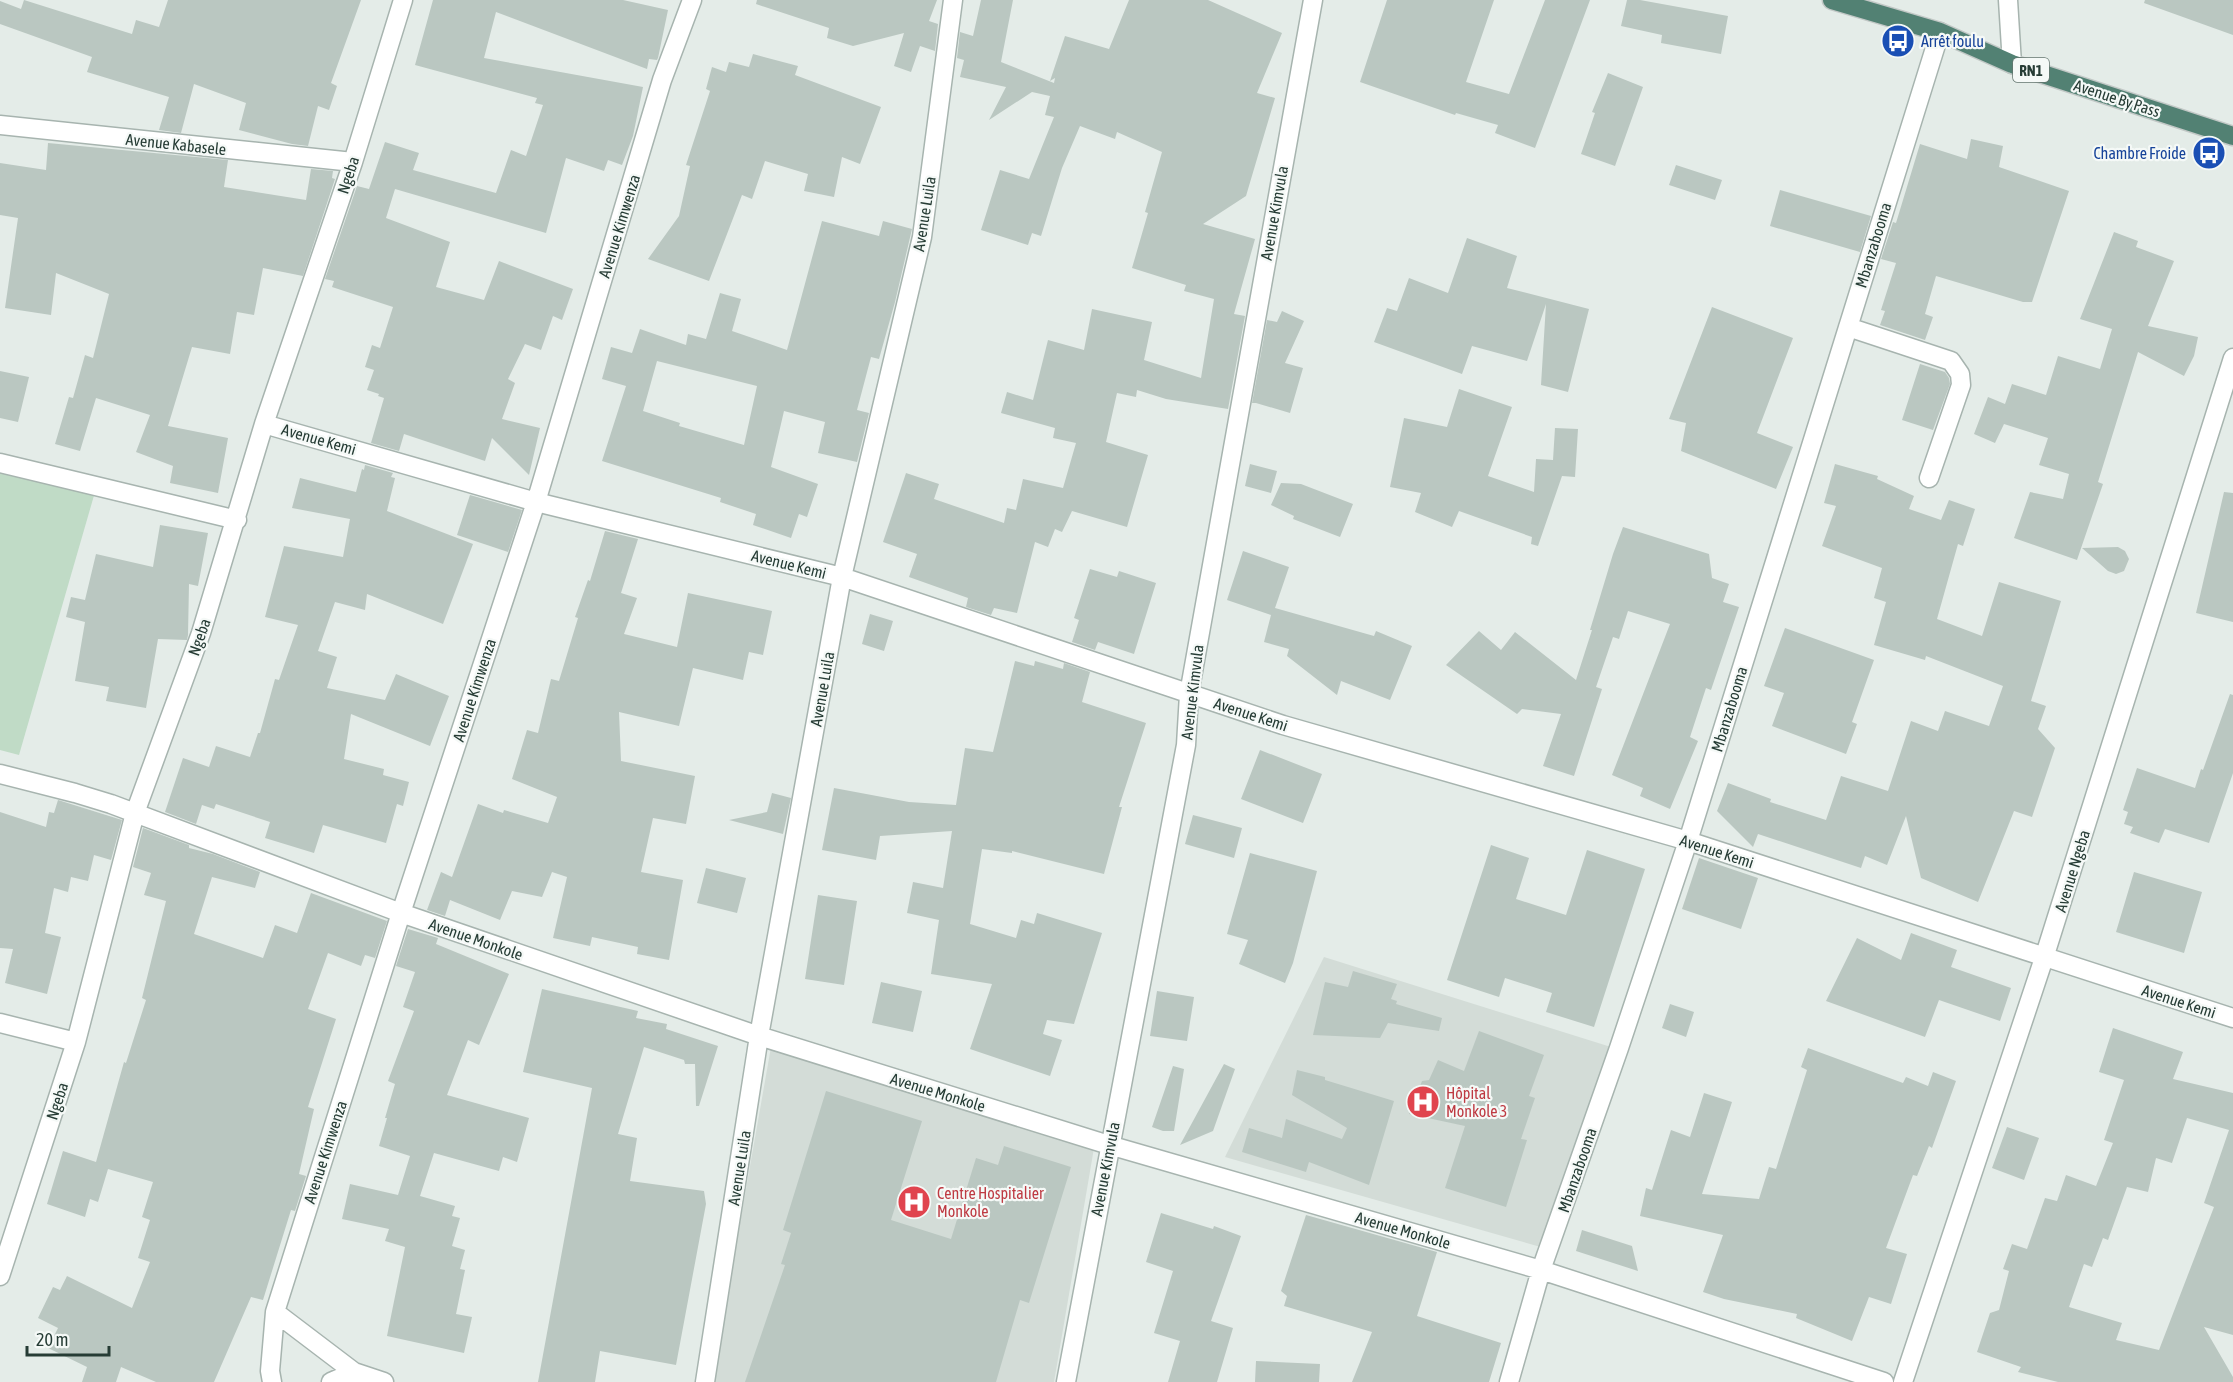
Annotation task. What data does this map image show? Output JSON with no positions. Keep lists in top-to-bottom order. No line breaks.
{"streets":{"highway":["RN1","Avenue By Pass"],"street":["Avenue Kabasele","Ngeba","Avenue Kimvula","Avenue Luila","Avenue Kimwenza","Mbanzabooma","Avenue Kemi","Avenue Ngeba","Avenue Monkole"]},"crossings":[["Avenue By Pass","Mbanzabooma"],["Avenue Kabasele","Ngeba"],["Ngeba","Avenue Kemi"],["Ngeba","Avenue Monkole"],["Avenue Kimvula","Avenue Kemi"],["Avenue Kimvula","Avenue Monkole"],["Avenue Luila","Avenue Kemi"],["Avenue Luila","Avenue Monkole"],["Avenue Kimwenza","Avenue Kemi"],["Avenue Kimwenza","Avenue Monkole"],["Mbanzabooma","Avenue Kemi"],["Mbanzabooma","Avenue Monkole"],["Avenue Kemi","Avenue Ngeba"]],"places":{"bus stop":["Arrêt foulu","Chambre Froide"],"hospital":["Hôpital Monkole 3","Centre Hospitalier Monkole"]},"scale_bar":"20 m"}
